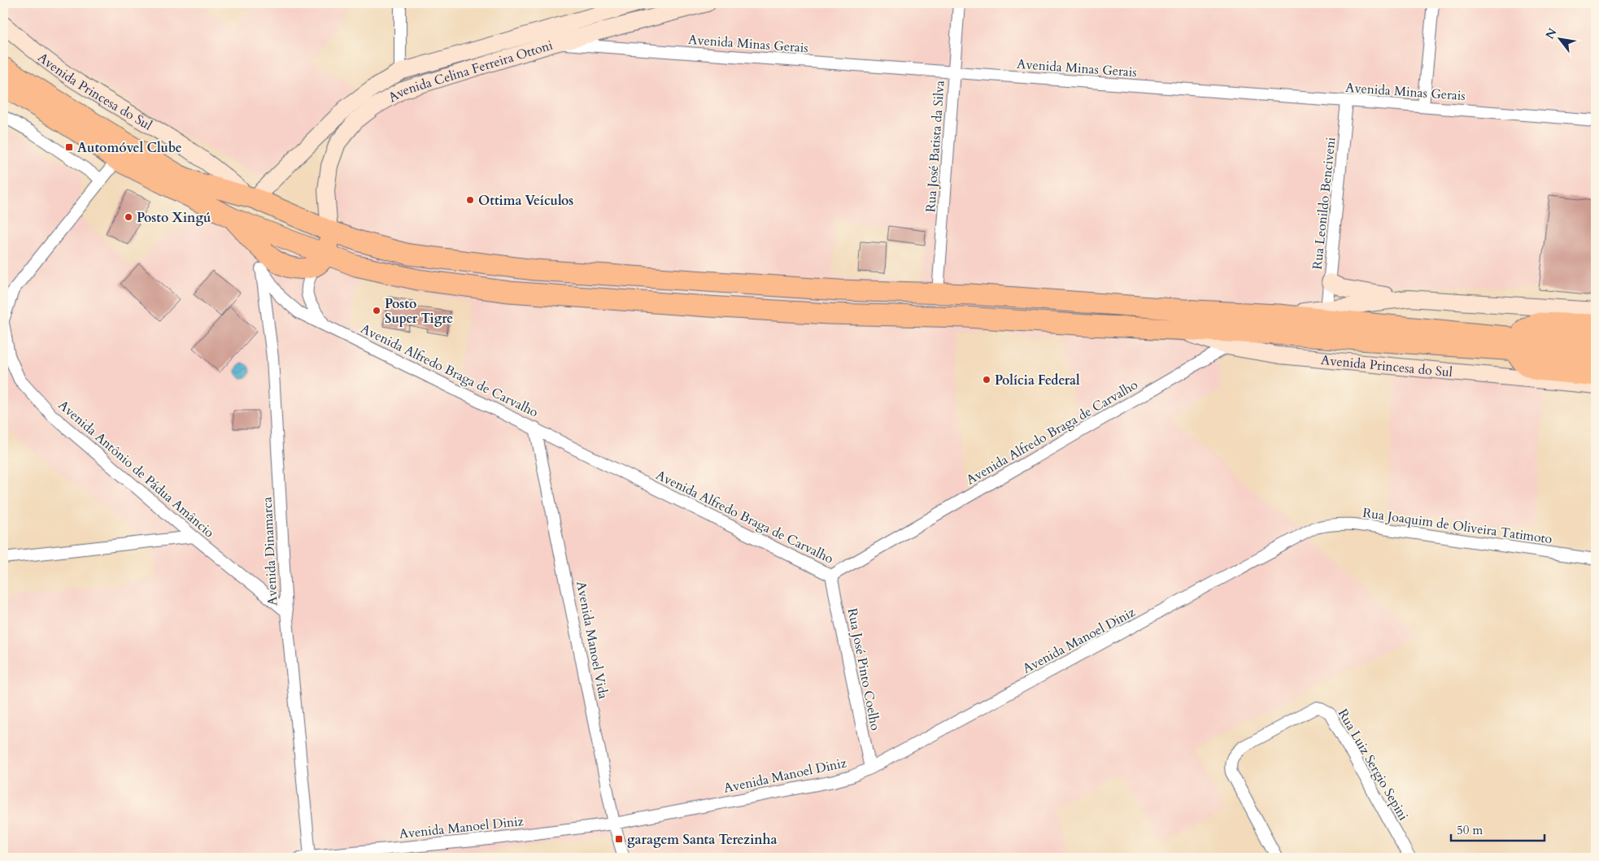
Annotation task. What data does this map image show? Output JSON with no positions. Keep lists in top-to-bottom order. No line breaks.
{"streets":{"main road":["Avenida Celina Ferreira Ottoni","Avenida Princesa do Sul"],"street":["Avenida Minas Gerais","Rua José Batista da Silva","Rua Leonildo Benciveni","Avenida Alfredo Braga de Carvalho","Avenida Antônio de Pádua Amâncio","Rua Joaquim de Oliveira Tatimoto","Avenida Dinamarca","Avenida Manoel Vida","Avenida Manoel Diniz","Rua José Pinto Coelho","Rua Luiz Sergio Sepini"]},"crossings":[["Avenida Minas Gerais","Avenida Celina Ferreira Ottoni"],["Avenida Minas Gerais","Rua José Batista da Silva"],["Avenida Minas Gerais","Rua Leonildo Benciveni"],["Avenida Celina Ferreira Ottoni","Avenida Princesa do Sul"],["Avenida Princesa do Sul","Avenida Alfredo Braga de Carvalho"],["Avenida Alfredo Braga de Carvalho","Avenida Dinamarca"],["Avenida Alfredo Braga de Carvalho","Avenida Manoel Vida"],["Avenida Alfredo Braga de Carvalho","Rua José Pinto Coelho"],["Avenida Antônio de Pádua Amâncio","Avenida Dinamarca"],["Rua Joaquim de Oliveira Tatimoto","Avenida Manoel Diniz"],["Avenida Dinamarca","Avenida Manoel Diniz"],["Avenida Manoel Vida","Avenida Manoel Diniz"],["Avenida Manoel Diniz","Rua José Pinto Coelho"]],"places":{"transit":["Automóvel Clube","garagem Santa Terezinha"],"other":["Ottima Veículos","Posto Xingú","Posto Super Tigre","Polícia Federal"]},"scale_bar":"50 m","north":"top left"}
